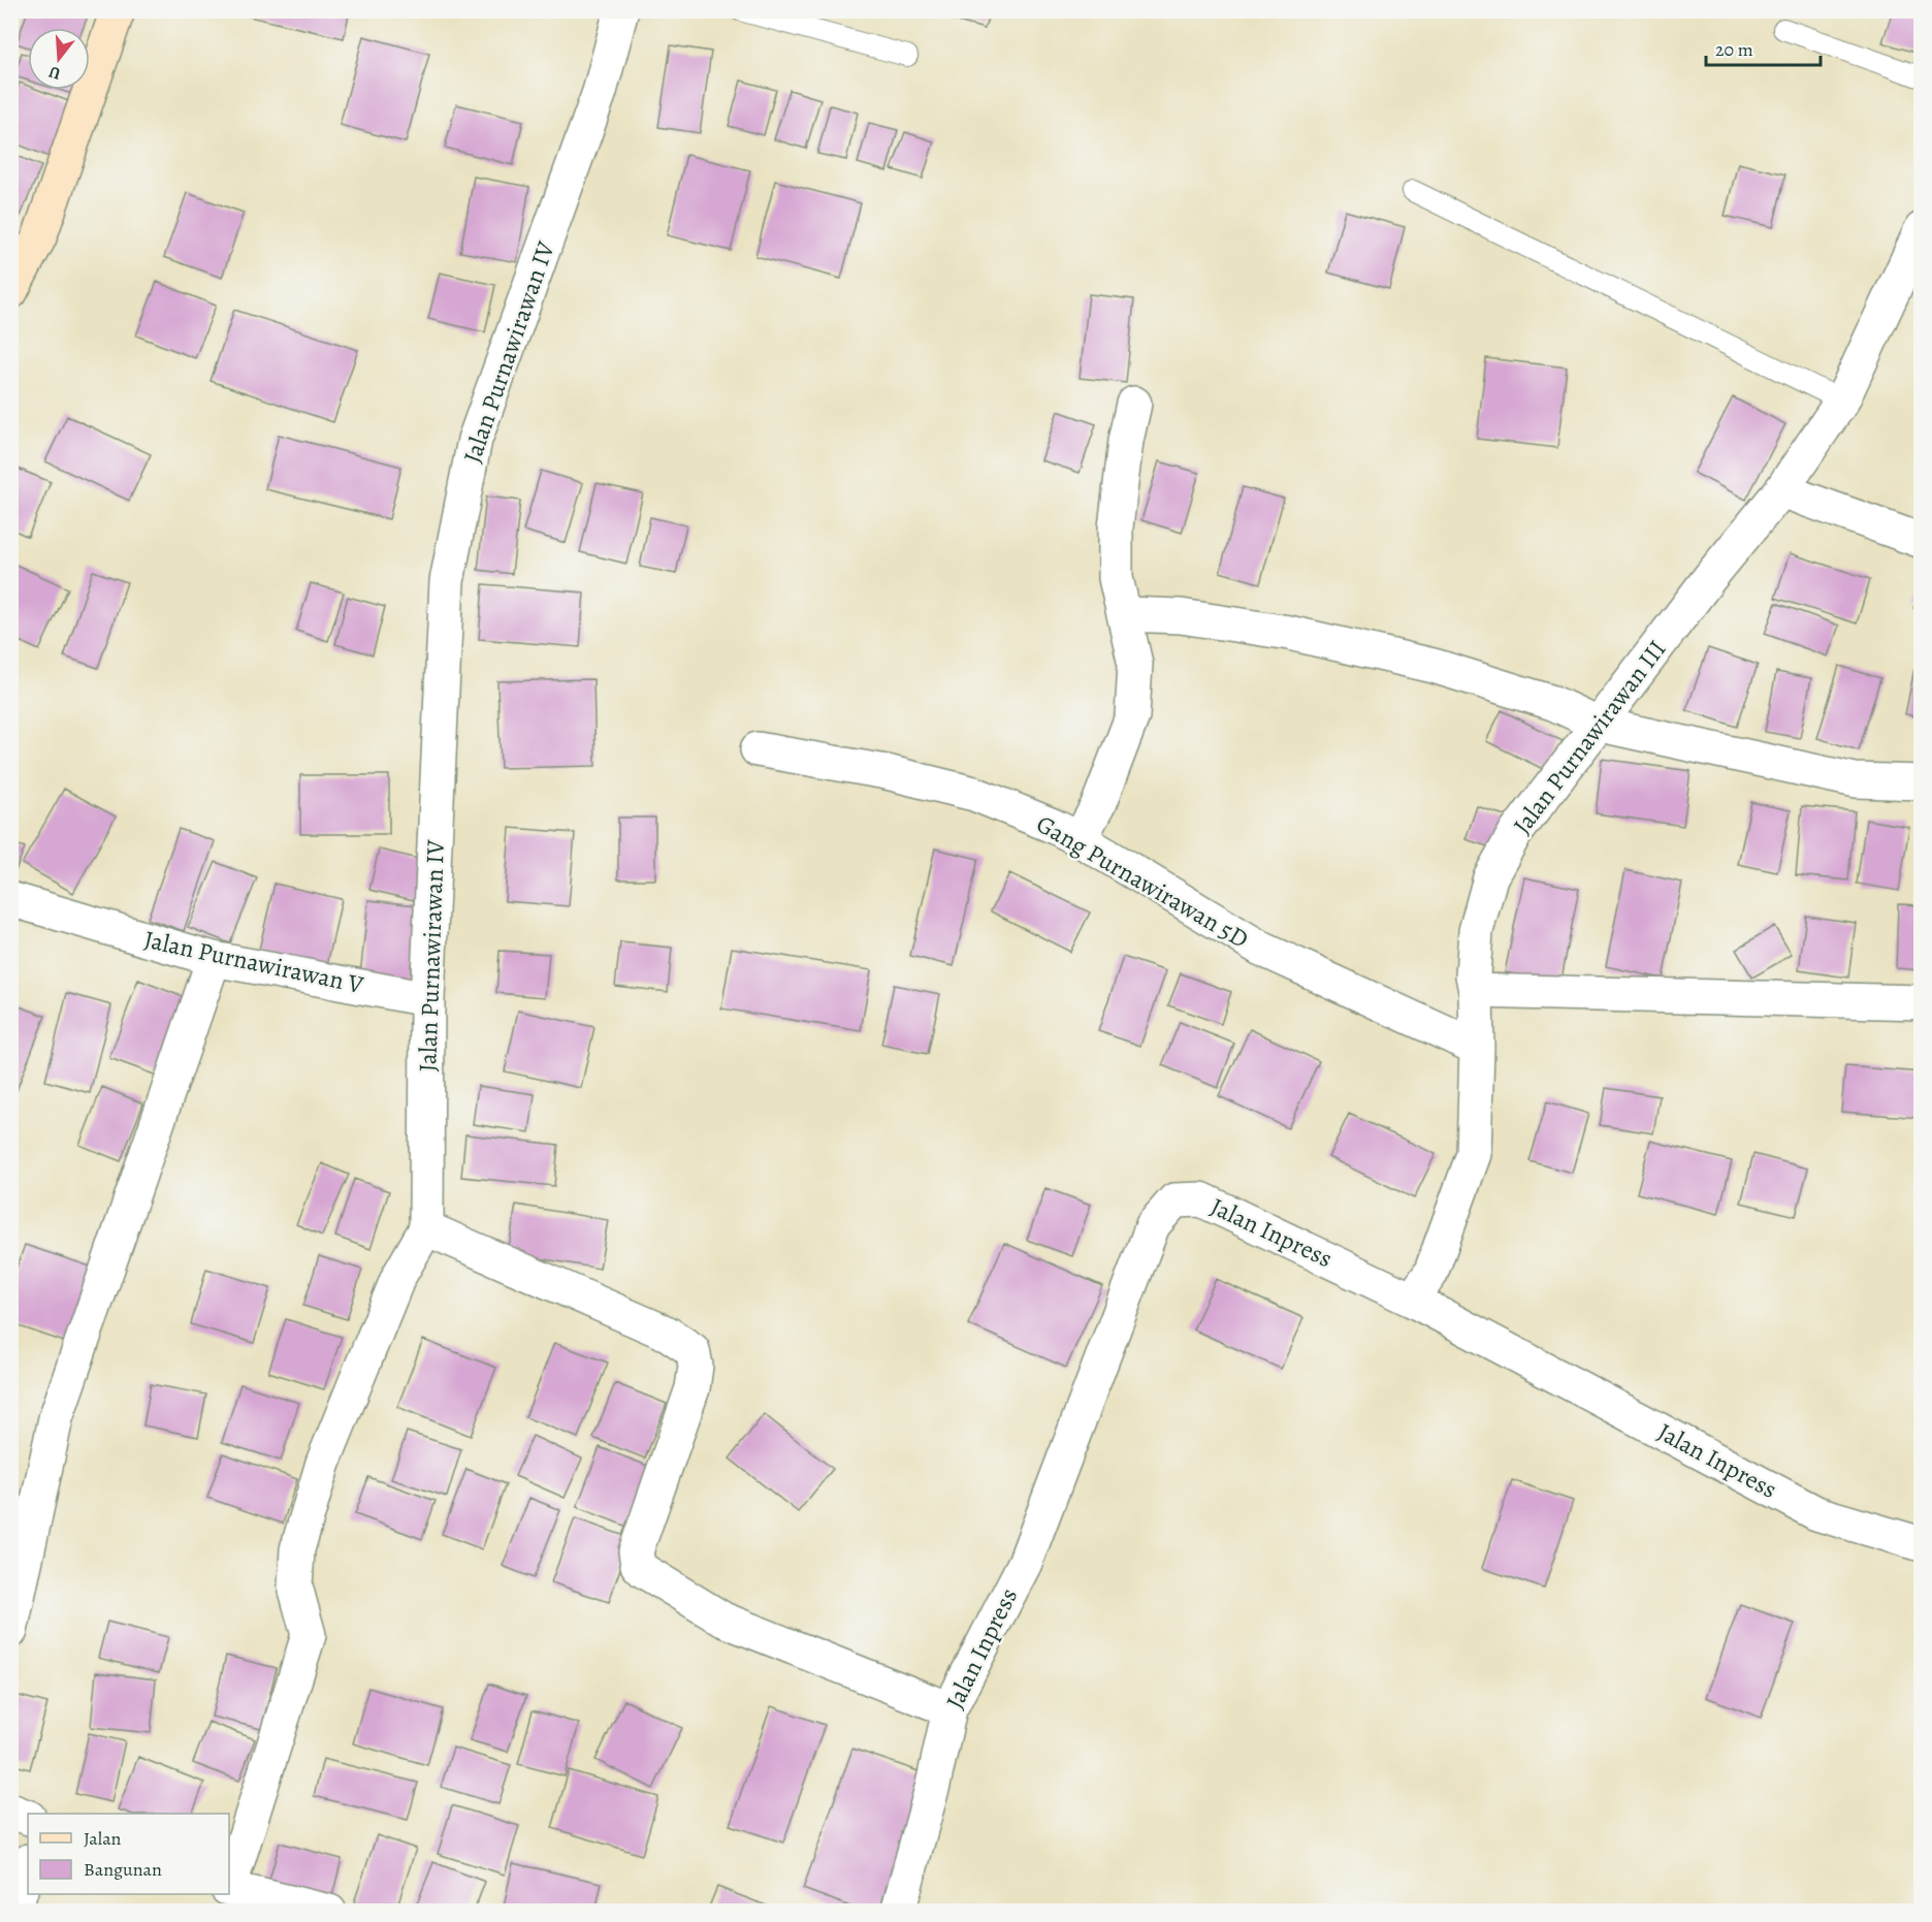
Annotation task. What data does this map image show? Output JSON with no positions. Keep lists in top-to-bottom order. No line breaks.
{"streets":{"street":["Jalan Purnawirawan IV","Jalan Purnawirawan III","Gang Purnawirawan 5D","Jalan Purnawirawan V","Jalan Inpress"]},"crossings":[["Jalan Purnawirawan IV","Jalan Purnawirawan V"],["Jalan Purnawirawan III","Gang Purnawirawan 5D"],["Jalan Purnawirawan III","Jalan Inpress"]],"legend":["Jalan","Bangunan"],"scale_bar":"20 m","north":"bottom"}
